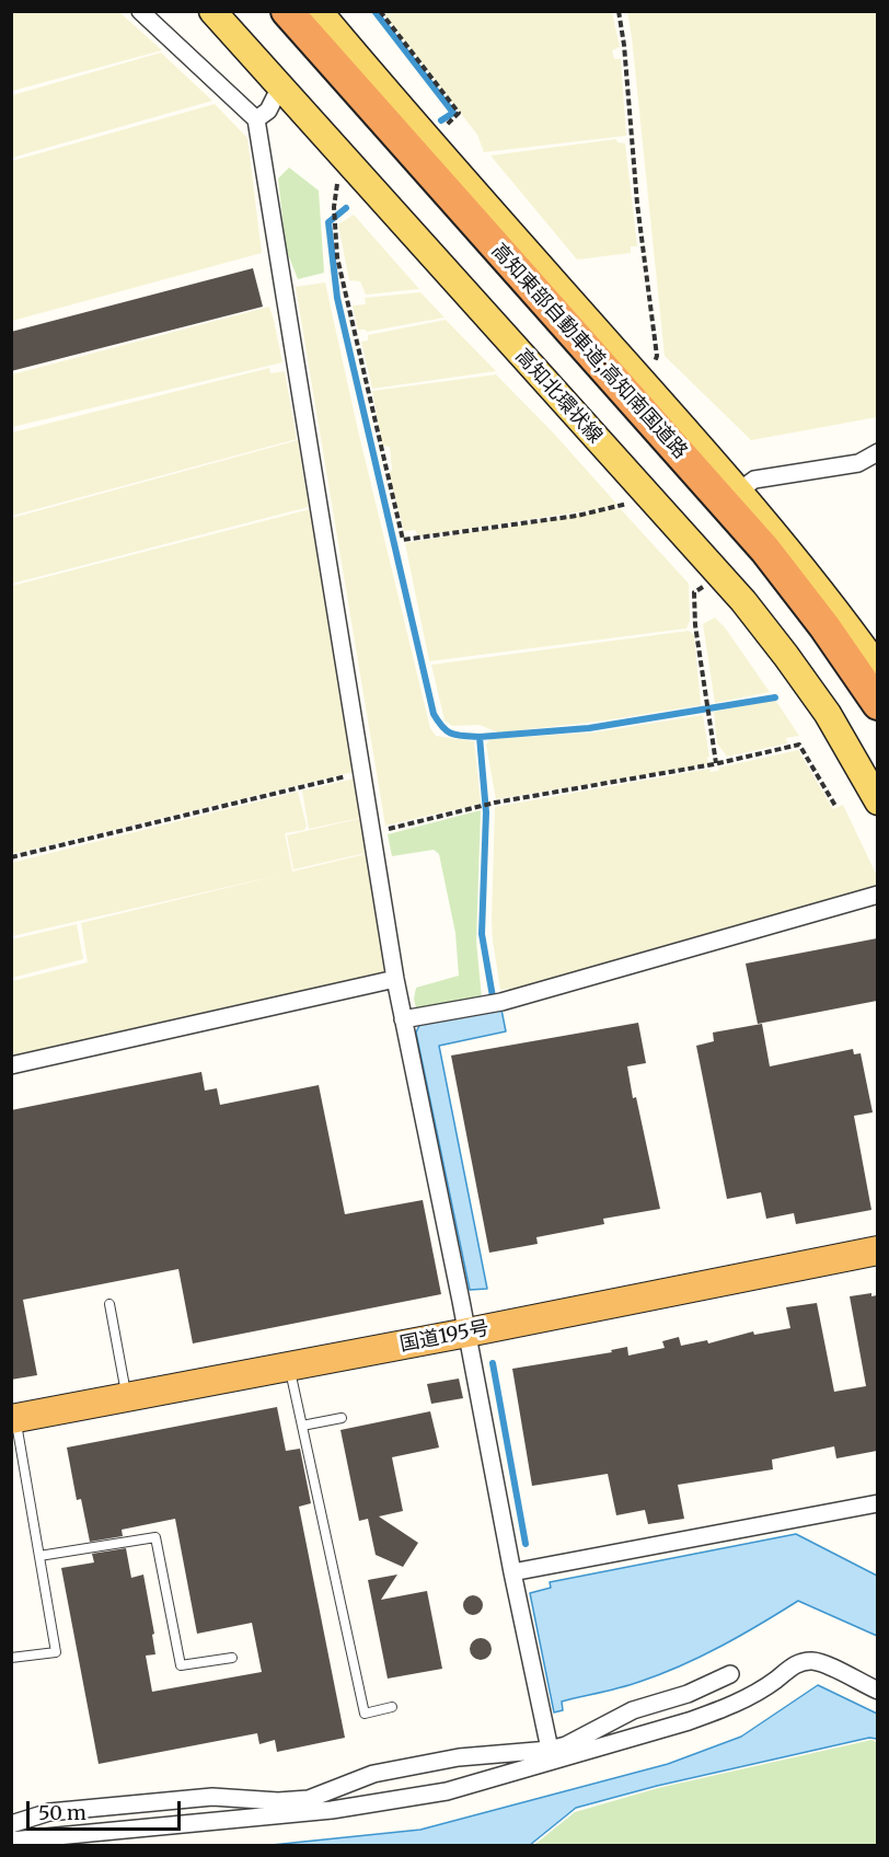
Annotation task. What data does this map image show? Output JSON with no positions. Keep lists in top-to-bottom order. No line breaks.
{"streets":{"highway":["高知東部自動車道;高知南国道路","国道195号"],"main road":["高知北環状線"]},"scale_bar":"50 m"}
